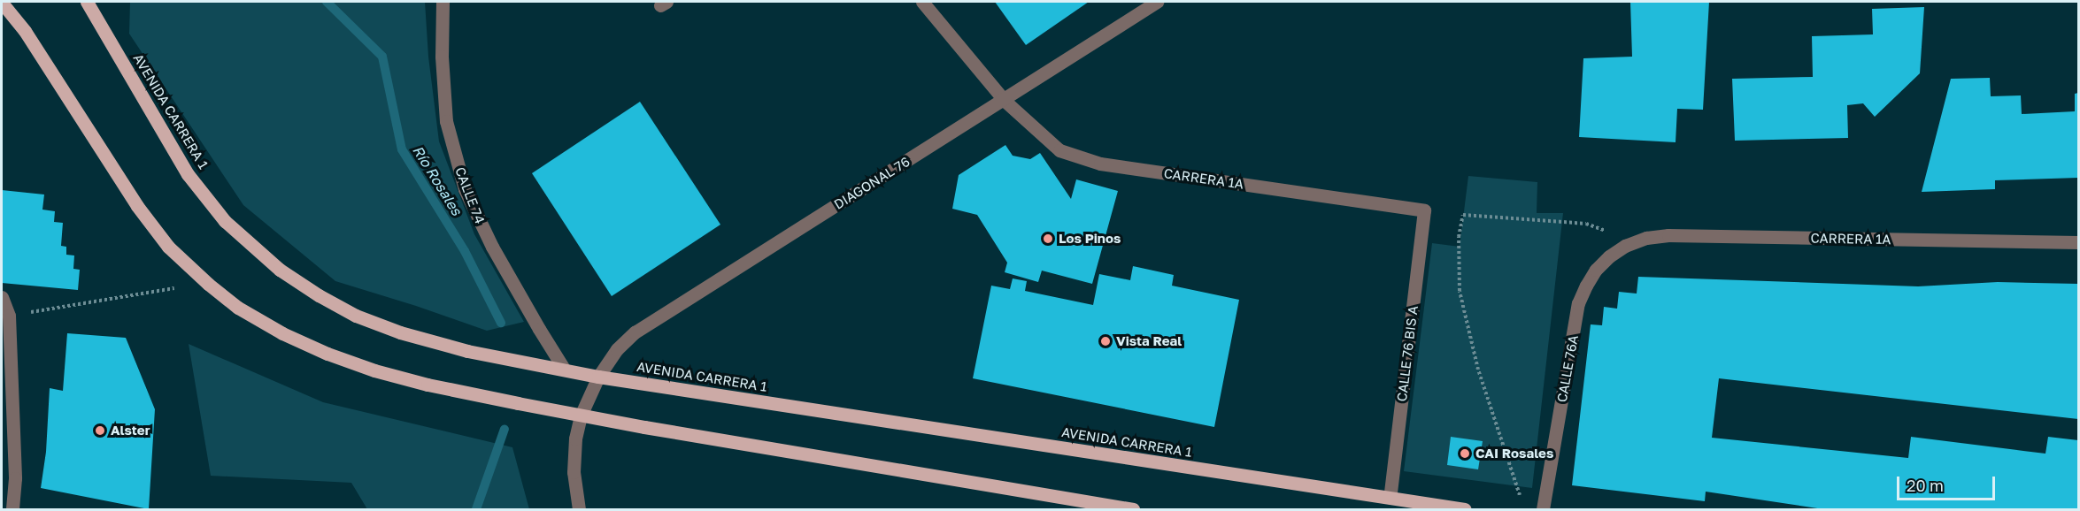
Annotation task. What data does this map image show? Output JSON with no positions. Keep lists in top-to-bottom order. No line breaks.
{"streets":{"main road":["AVENIDA CARRERA 1"],"street":["CARRERA 1A","DIAGONAL 76","CALLE 74","CALLE 76 BIS A","CALLE 76A"]},"crossings":[["AVENIDA CARRERA 1","DIAGONAL 76"],["AVENIDA CARRERA 1","CALLE 74"],["AVENIDA CARRERA 1","CALLE 76 BIS A"],["CARRERA 1A","DIAGONAL 76"],["CARRERA 1A","CALLE 76 BIS A"],["CARRERA 1A","CALLE 76A"]],"water":["Río Rosales"],"places":["Los Pinos","Vista Real","Alster","CAI Rosales"],"scale_bar":"20 m"}
